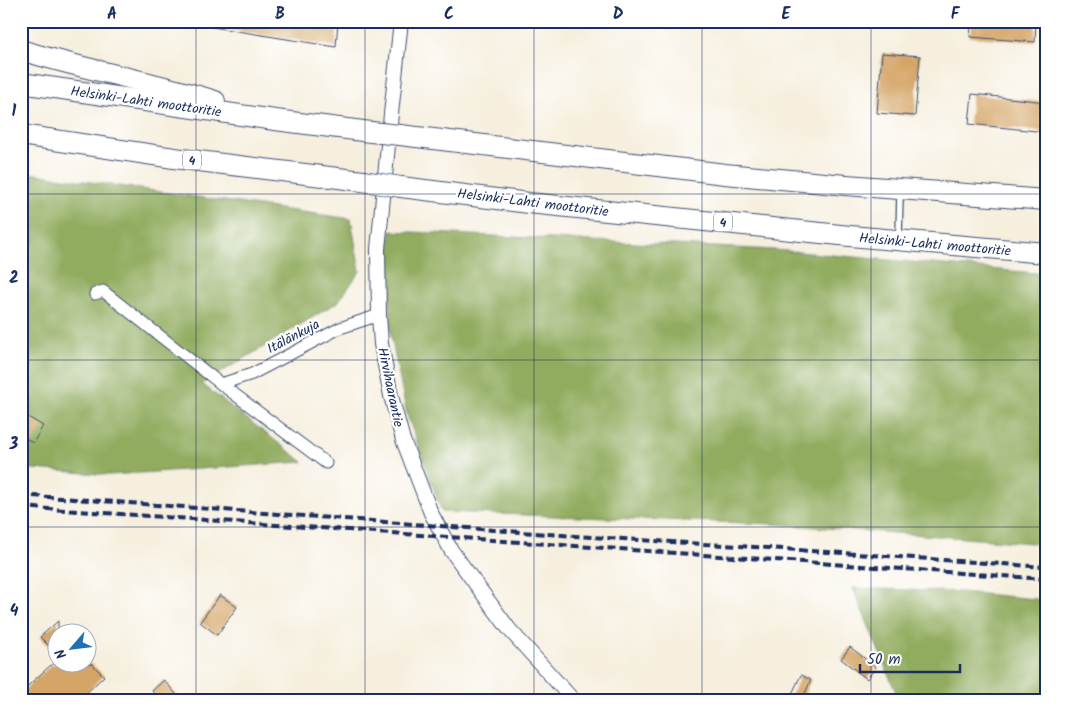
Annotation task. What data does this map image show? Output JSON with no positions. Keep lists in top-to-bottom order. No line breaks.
{"streets":{"highway":["Helsinki-Lahti moottoritie","4"],"street":["Itälänkuja","Hirvihaarantie"]},"crossings":[["Itälänkuja","Hirvihaarantie"]],"scale_bar":"50 m","north":"bottom left","grid":{"columns":["A","B","C","D","E","F"],"rows":["1","2","3","4"]}}
